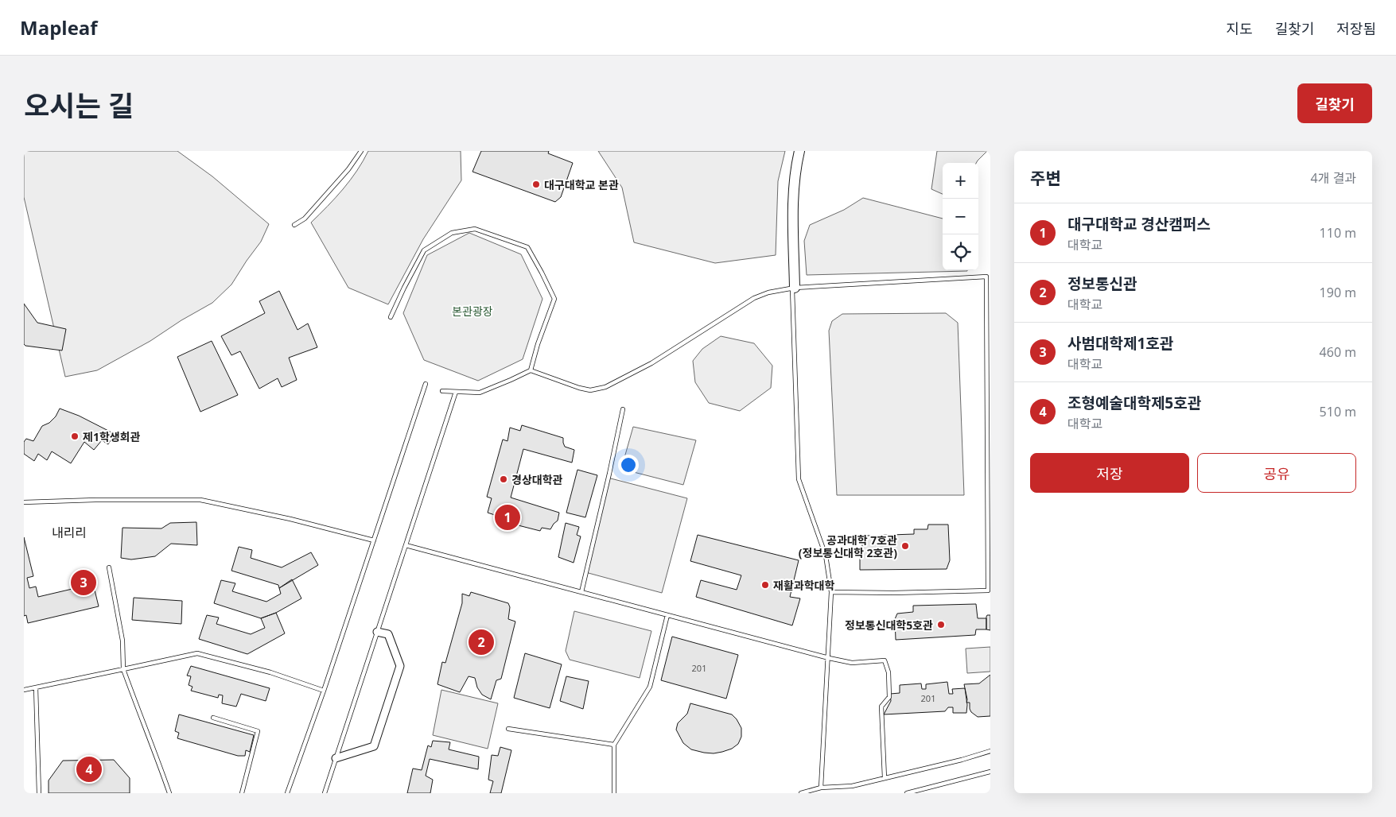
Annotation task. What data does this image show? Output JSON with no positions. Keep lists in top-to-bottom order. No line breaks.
{"districts":["내리리"],"parks":["본관광장"],"places":["대구대학교 본관","제1학생회관","경상대학관","공과대학 7호관 (정보통신대학 2호관)","재활과학대학","정보통신대학5호관"],"house_numbers":["201","201"],"page":{"header":"Mapleaf","nav":["지도","길찾기","저장됨"],"title":"오시는 길","buttons":["길찾기",["저장","공유"]],"heading":["주변","4개 결과"],"map_buttons":["+","−"],"list":[{"mark":"1","name":"대구대학교 경산캠퍼스","note":"대학교","value":"110 m"},{"mark":"2","name":"정보통신관","note":"대학교","value":"190 m"},{"mark":"3","name":"사범대학제1호관","note":"대학교","value":"460 m"},{"mark":"4","name":"조형예술대학제5호관","note":"대학교","value":"510 m"}],"pins":["1","3","2","4"]}}
